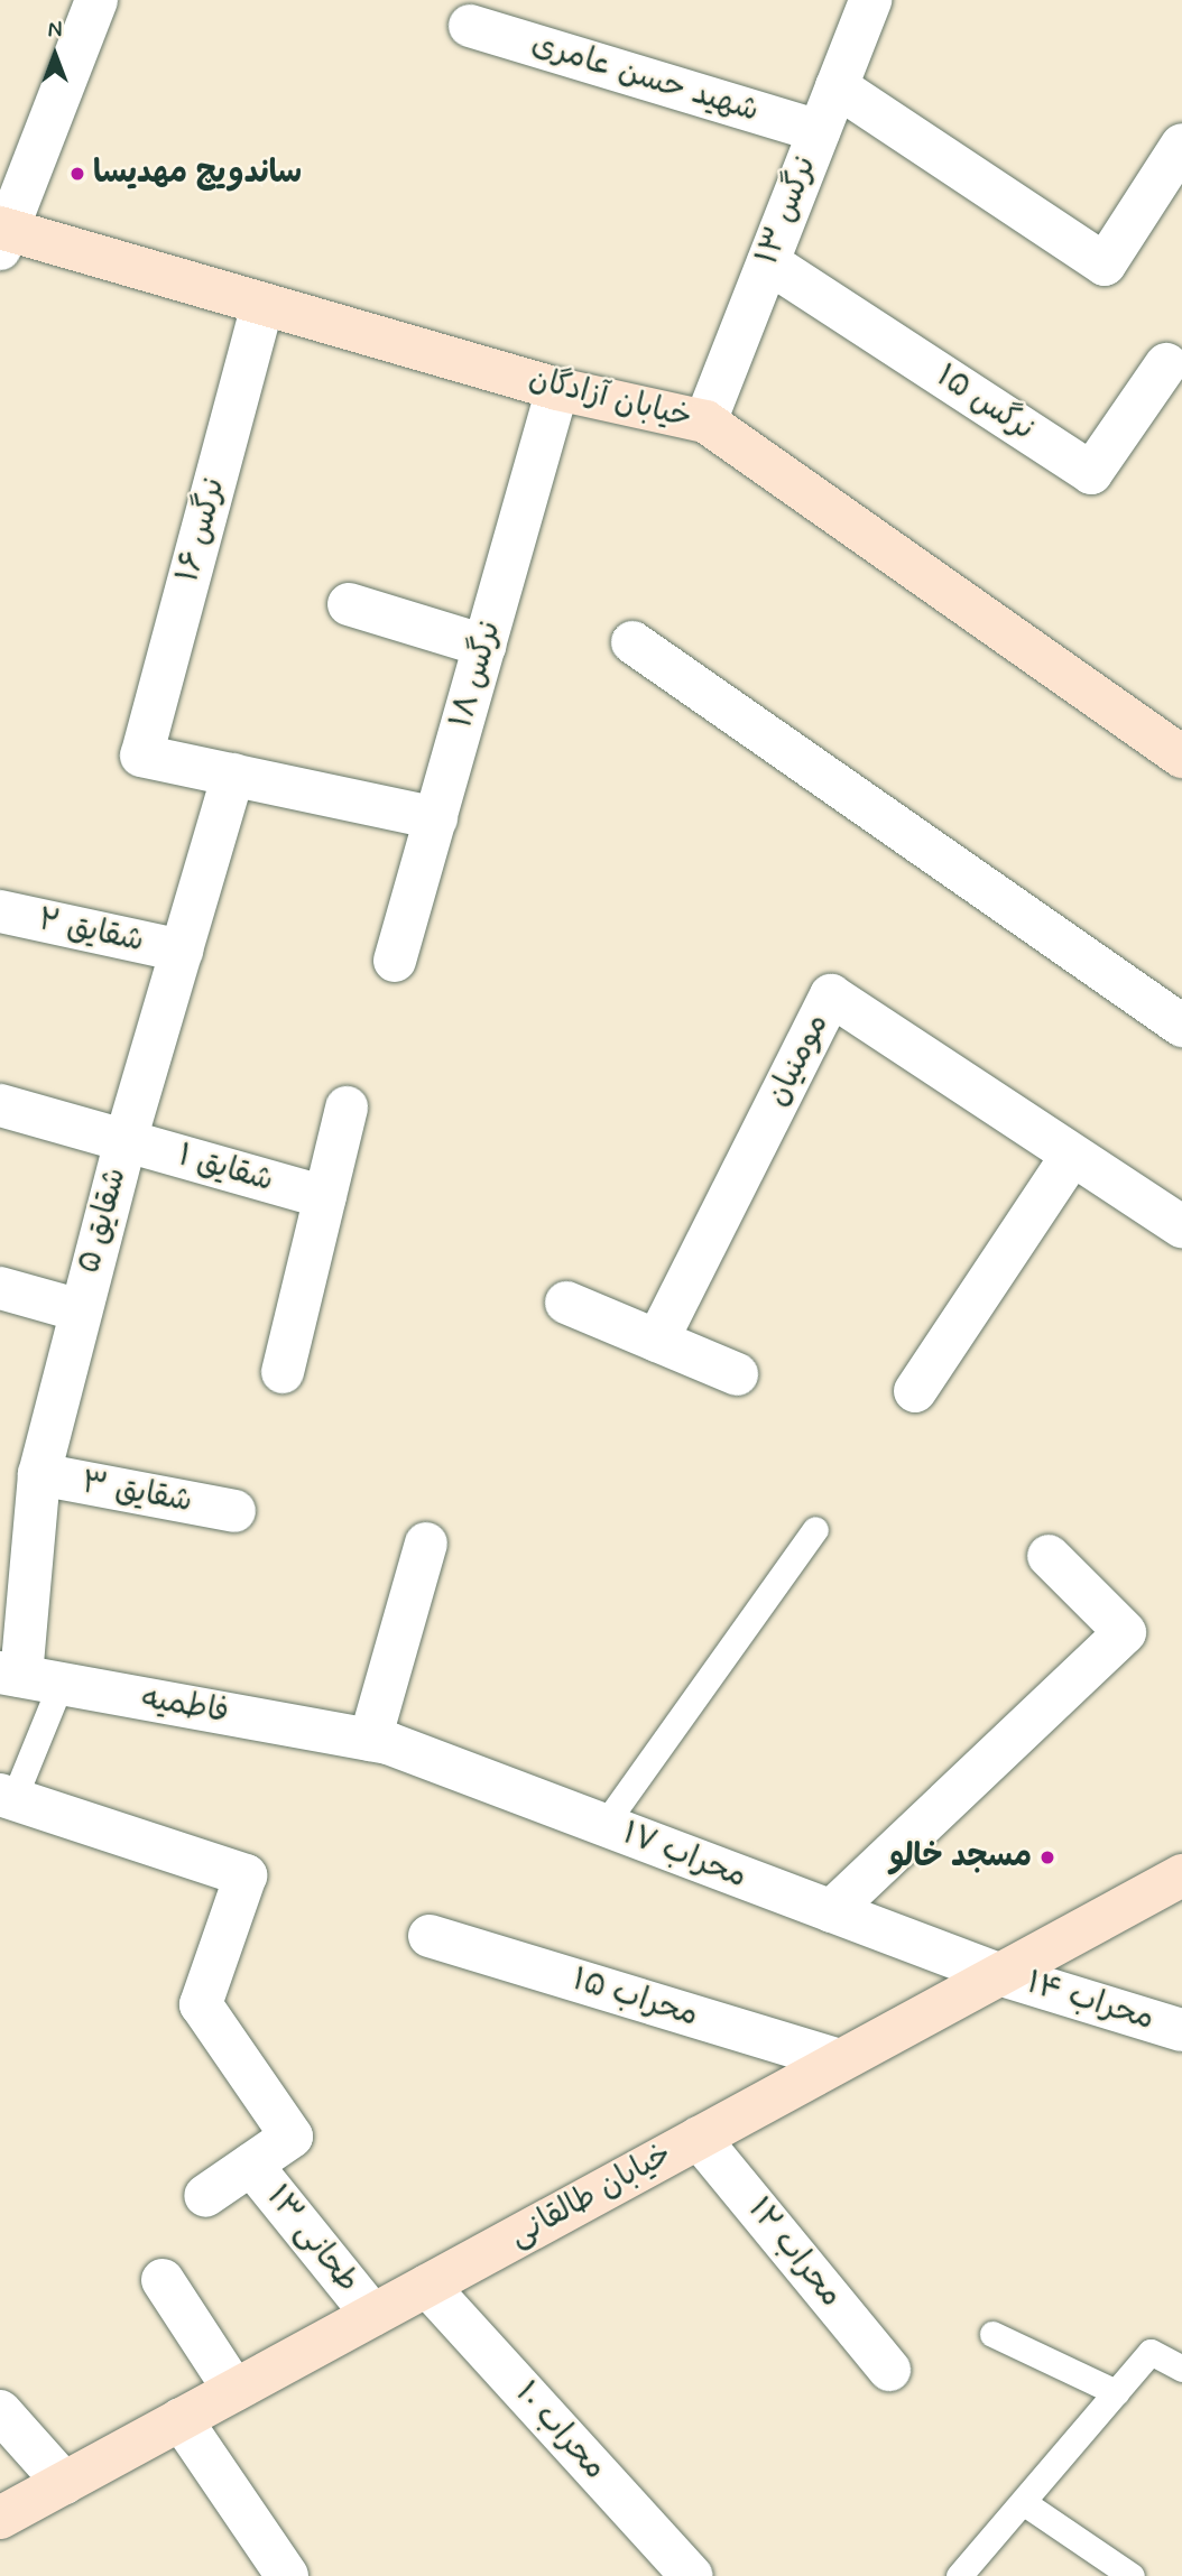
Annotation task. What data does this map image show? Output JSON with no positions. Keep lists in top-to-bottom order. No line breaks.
{"streets":{"main road":["خیابان آزادگان","خیابان طالقانی"],"street":["شهید حسن عامری","نرگس ۱۳","نرگس ۱۵","نرگس ۱۶","نرگس ۱۸","شقایق ۲","مومنیان","شقایق ۱","شقایق ۵","شقایق ۳","فاطمیه","محراب ۱۷","محراب ۱۵","محراب ۱۴","طحانی ۱۳","محراب ۱۲","۱۰ محراب"]},"crossings":[["شهید حسن عامری","نرگس ۱۳"],["نرگس ۱۳","خیابان آزادگان"],["نرگس ۱۳","نرگس ۱۵"],["خیابان آزادگان","نرگس ۱۶"],["خیابان آزادگان","نرگس ۱۸"],["نرگس ۱۶","شقایق ۵"],["شقایق ۲","شقایق ۵"],["شقایق ۱","شقایق ۵"],["شقایق ۵","شقایق ۳"],["شقایق ۵","فاطمیه"],["فاطمیه","محراب ۱۷"],["محراب ۱۷","محراب ۱۴"],["محراب ۱۷","خیابان طالقانی"],["محراب ۱۵","خیابان طالقانی"],["محراب ۱۴","خیابان طالقانی"],["خیابان طالقانی","طحانی ۱۳"],["خیابان طالقانی","محراب ۱۲"],["خیابان طالقانی","۱۰ محراب"]],"places":["ساندویچ مهدیسا","مسجد خالو"],"north":"top"}
